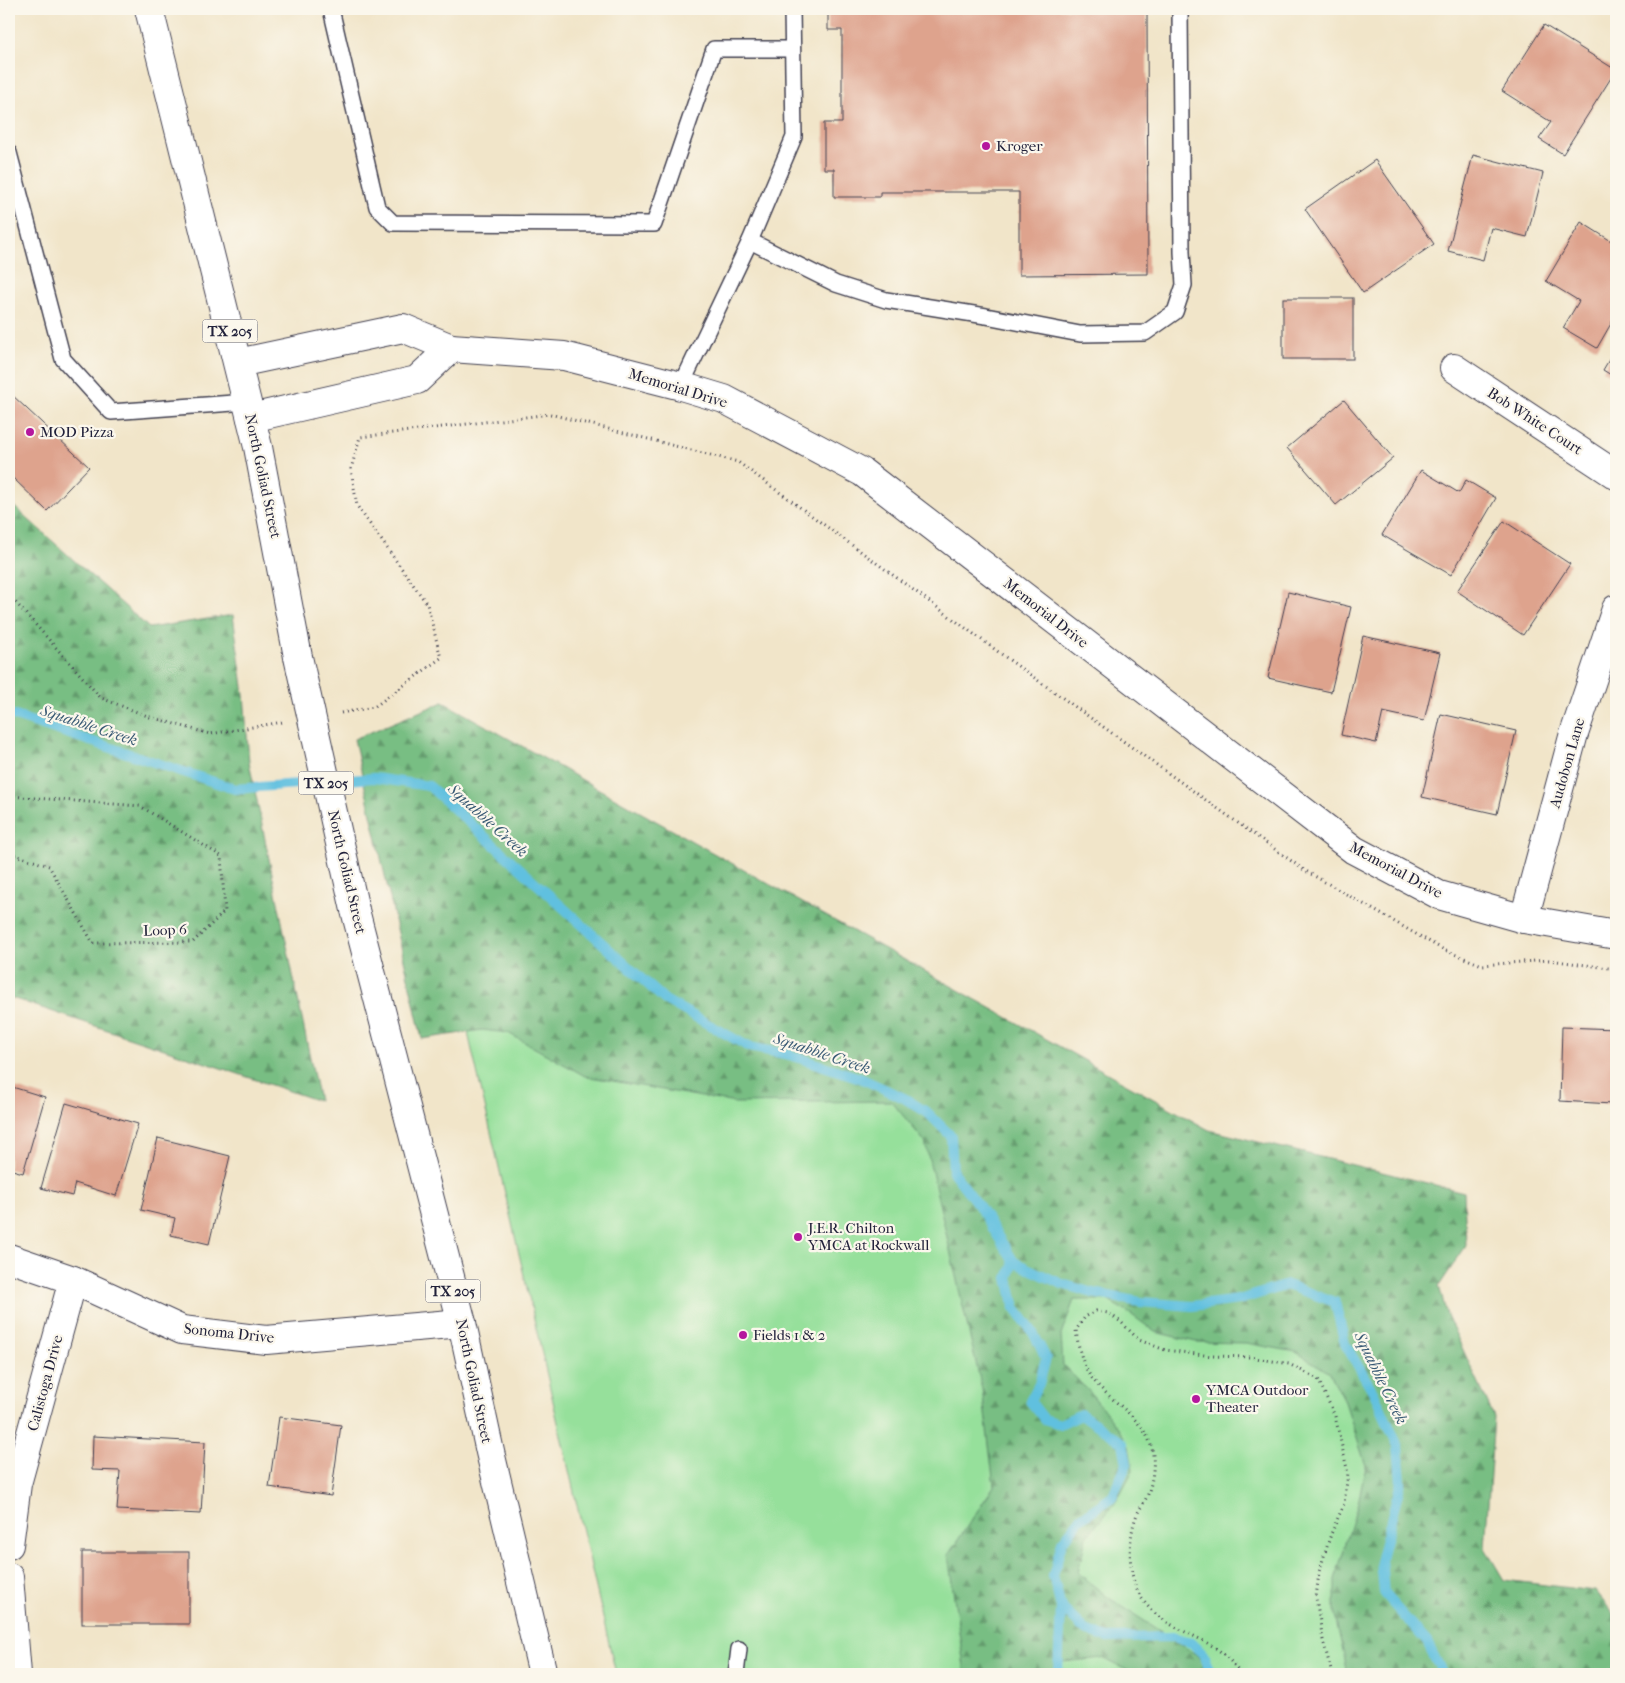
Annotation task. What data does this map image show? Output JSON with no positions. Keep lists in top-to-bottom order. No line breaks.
{"streets":{"street":["TX 205","Memorial Drive","Bob White Court","North Goliad Street","Audobon Lane","Sonoma Drive","Calistoga Drive"],"path":["Loop 6"]},"crossings":[["Memorial Drive","North Goliad Street"],["Memorial Drive","Audobon Lane"],["North Goliad Street","Sonoma Drive"],["Sonoma Drive","Calistoga Drive"]],"water":["Squabble Creek"],"places":["Kroger","MOD Pizza","J.E.R. Chilton YMCA at Rockwall","Fields 1 & 2","YMCA Outdoor Theater"]}
